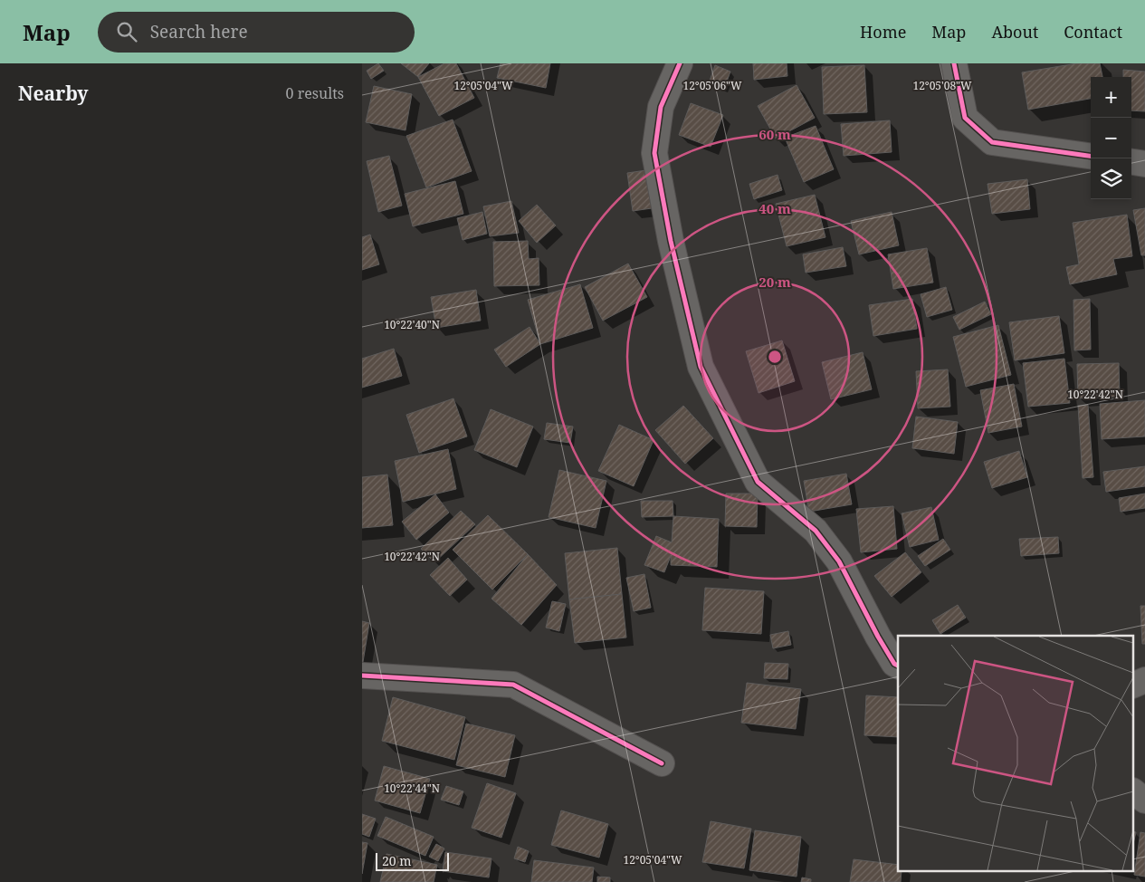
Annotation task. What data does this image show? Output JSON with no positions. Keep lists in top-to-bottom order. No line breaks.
{"scale_bar":"20 m","page":{"header":"Map","search":"Search here","nav":["Home","Map","About","Contact"],"heading":["Nearby","0 results"],"map_buttons":["+","−"],"scale":"20 m"},"coordinates":["12°05'04\"W","12°05'06\"W","12°05'08\"W","10°22'40\"N","10°22'42\"N","10°22'44\"N"],"rings":["60 m","40 m","20 m"]}
